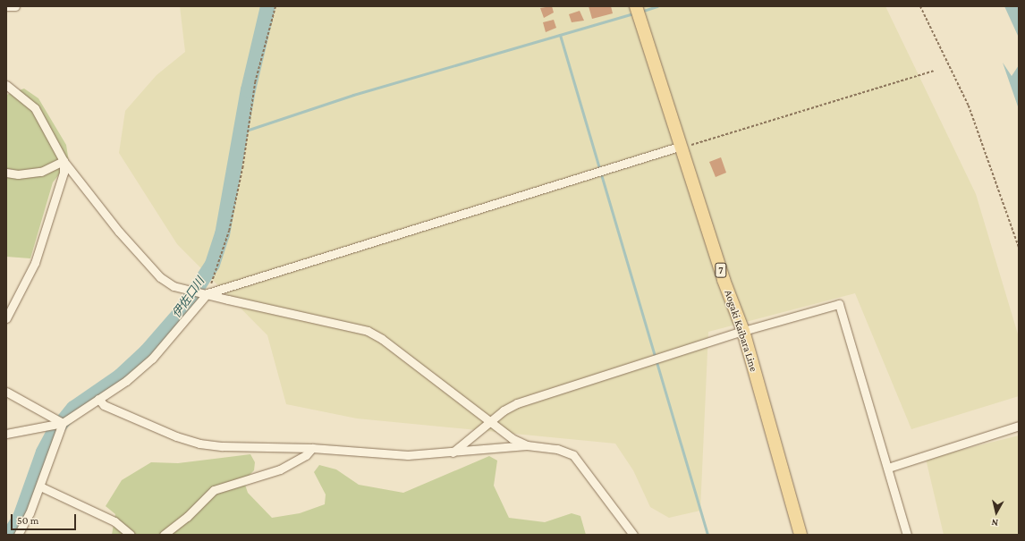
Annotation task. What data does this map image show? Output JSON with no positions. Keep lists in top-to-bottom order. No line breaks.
{"streets":{"main road":["7","Aogaki Kaibara Line"]},"water":["伊佐口川"],"scale_bar":"50 m","north":"bottom"}
